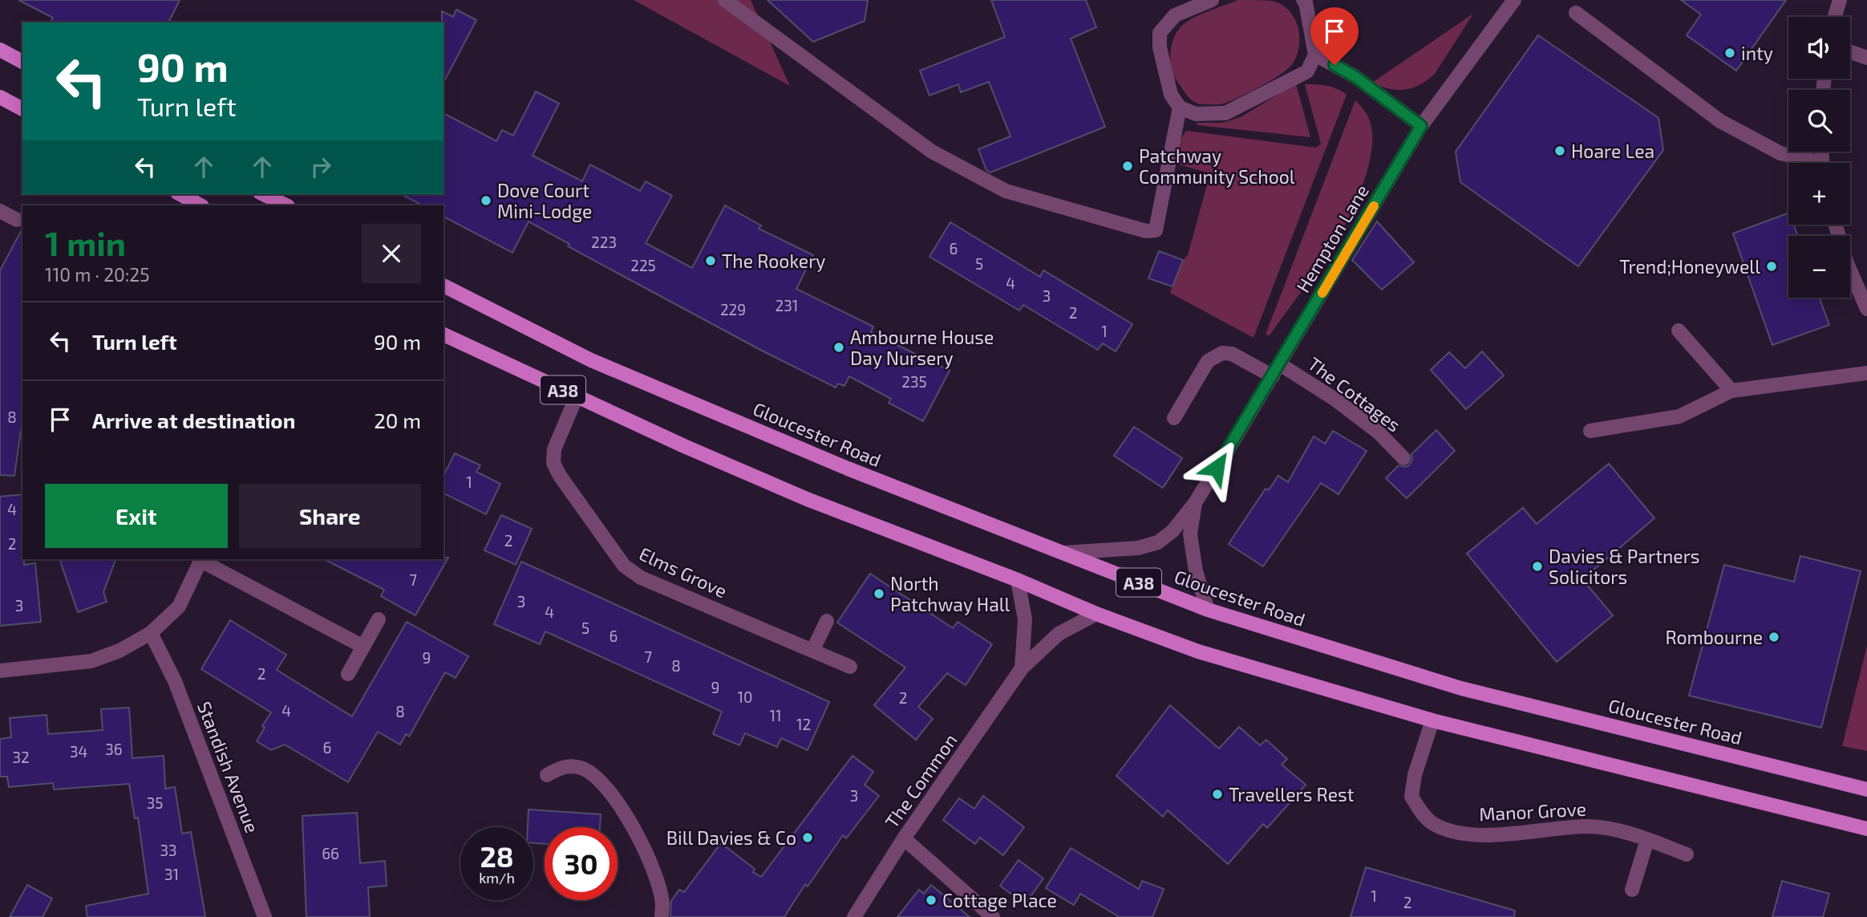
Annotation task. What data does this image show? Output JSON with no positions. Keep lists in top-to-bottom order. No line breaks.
{"streets":{"main road":["A38","Gloucester Road"],"street":["Hempton Lane","The Cottages","Elms Grove","Standish Avenue","The Common","Manor Grove"]},"crossings":[["Hempton Lane","The Cottages"],["Hempton Lane","Gloucester Road"],["A38","Elms Grove"],["A38","The Common"],["A38","Manor Grove"]],"places":["inty","Hoare Lea","Patchway Community School","Dove Court Mini-Lodge","The Rookery","Trend;Honeywell","Ambourne House Day Nursery","Davies & Partners Solicitors","North Patchway Hall","Rombourne","Travellers Rest","Bill Davies & Co","Cottage Place"],"house_numbers":["223","6","5","225","4","3","231","229","2","1","235","8","1","4","2","2","7","3","3","4","5","6","7","9","8","2","9","10","2","4","8","11","12","6","36","34","32","3","35","33","66","31","1","2"],"page":{"map_buttons":["+","−"],"turn":["90 m","Turn left"],"heading":["1 min","110 m · 20:25"],"list":[{"name":"Turn left","value":"90 m"},{"name":"Arrive at destination","value":"20 m"}],"buttons":["Exit","Share"],"speed":"28 km/h","limit":"30"}}
